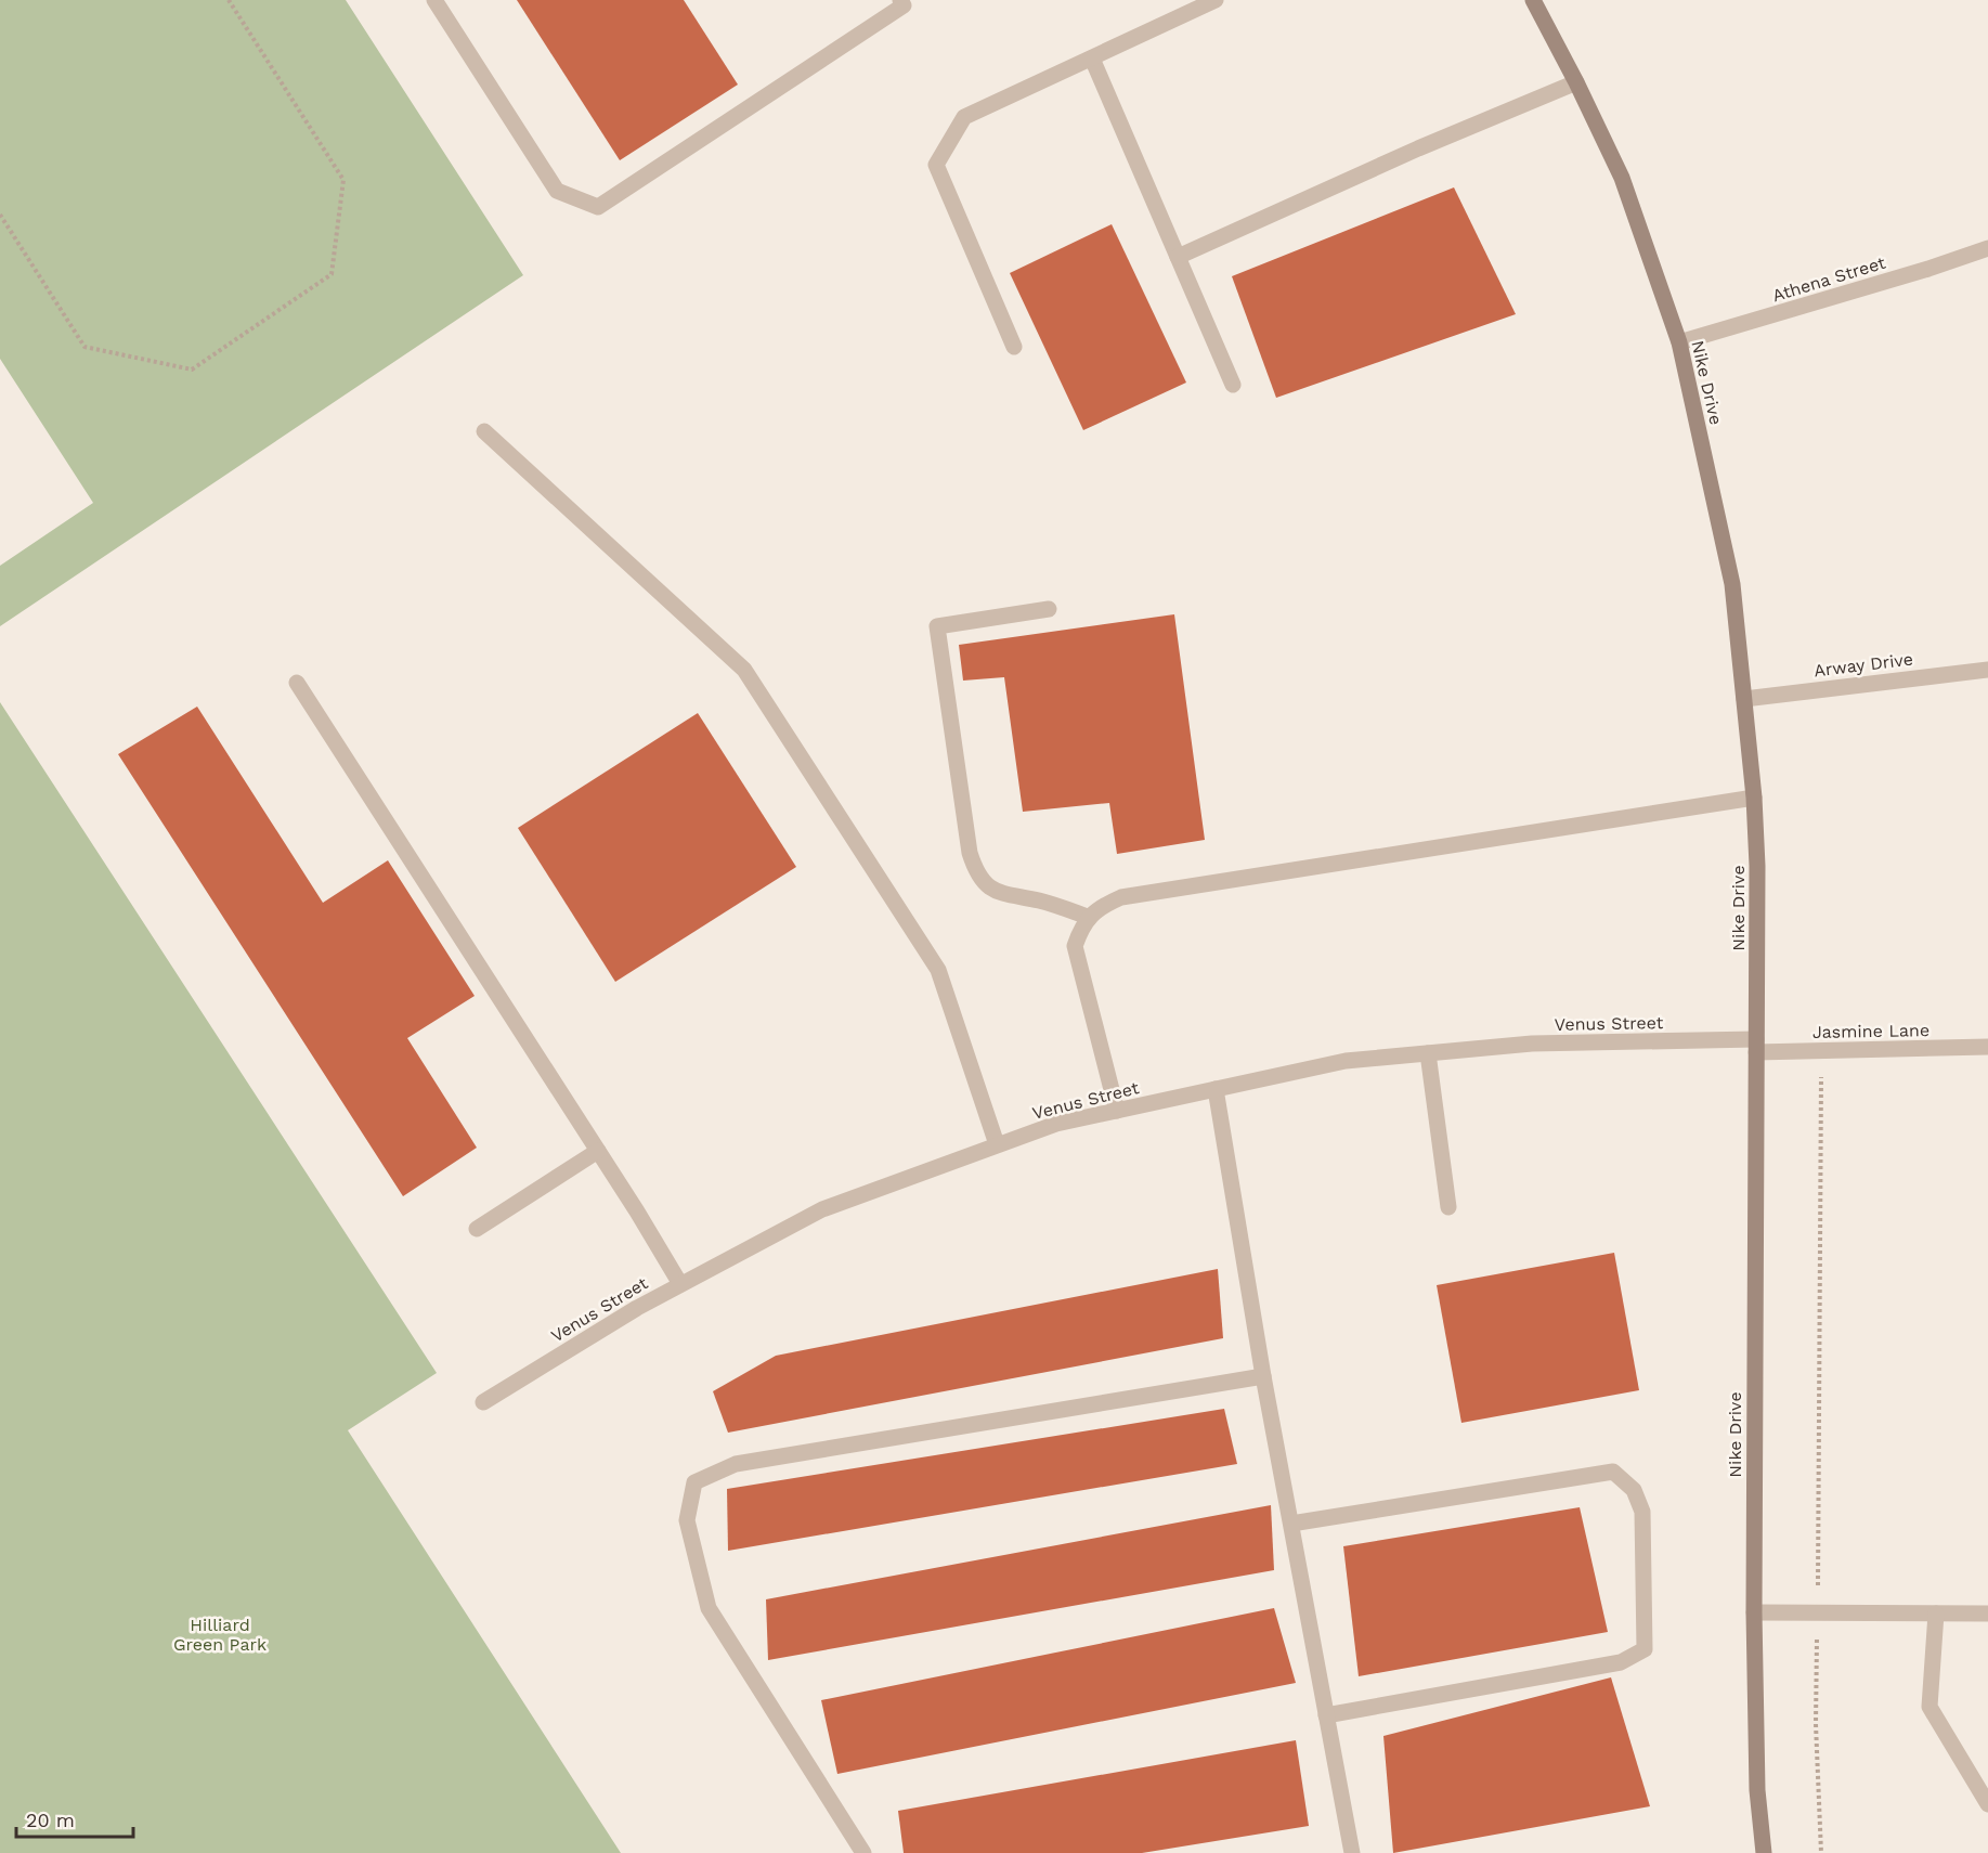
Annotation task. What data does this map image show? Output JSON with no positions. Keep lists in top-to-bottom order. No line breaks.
{"streets":{"street":["Athena Street","Nike Drive","Arway Drive","Venus Street","Jasmine Lane"]},"crossings":[["Athena Street","Nike Drive"],["Nike Drive","Arway Drive"],["Nike Drive","Venus Street"],["Nike Drive","Jasmine Lane"],["Venus Street","Jasmine Lane"]],"parks":["Hilliard Green Park"],"scale_bar":"20 m"}
